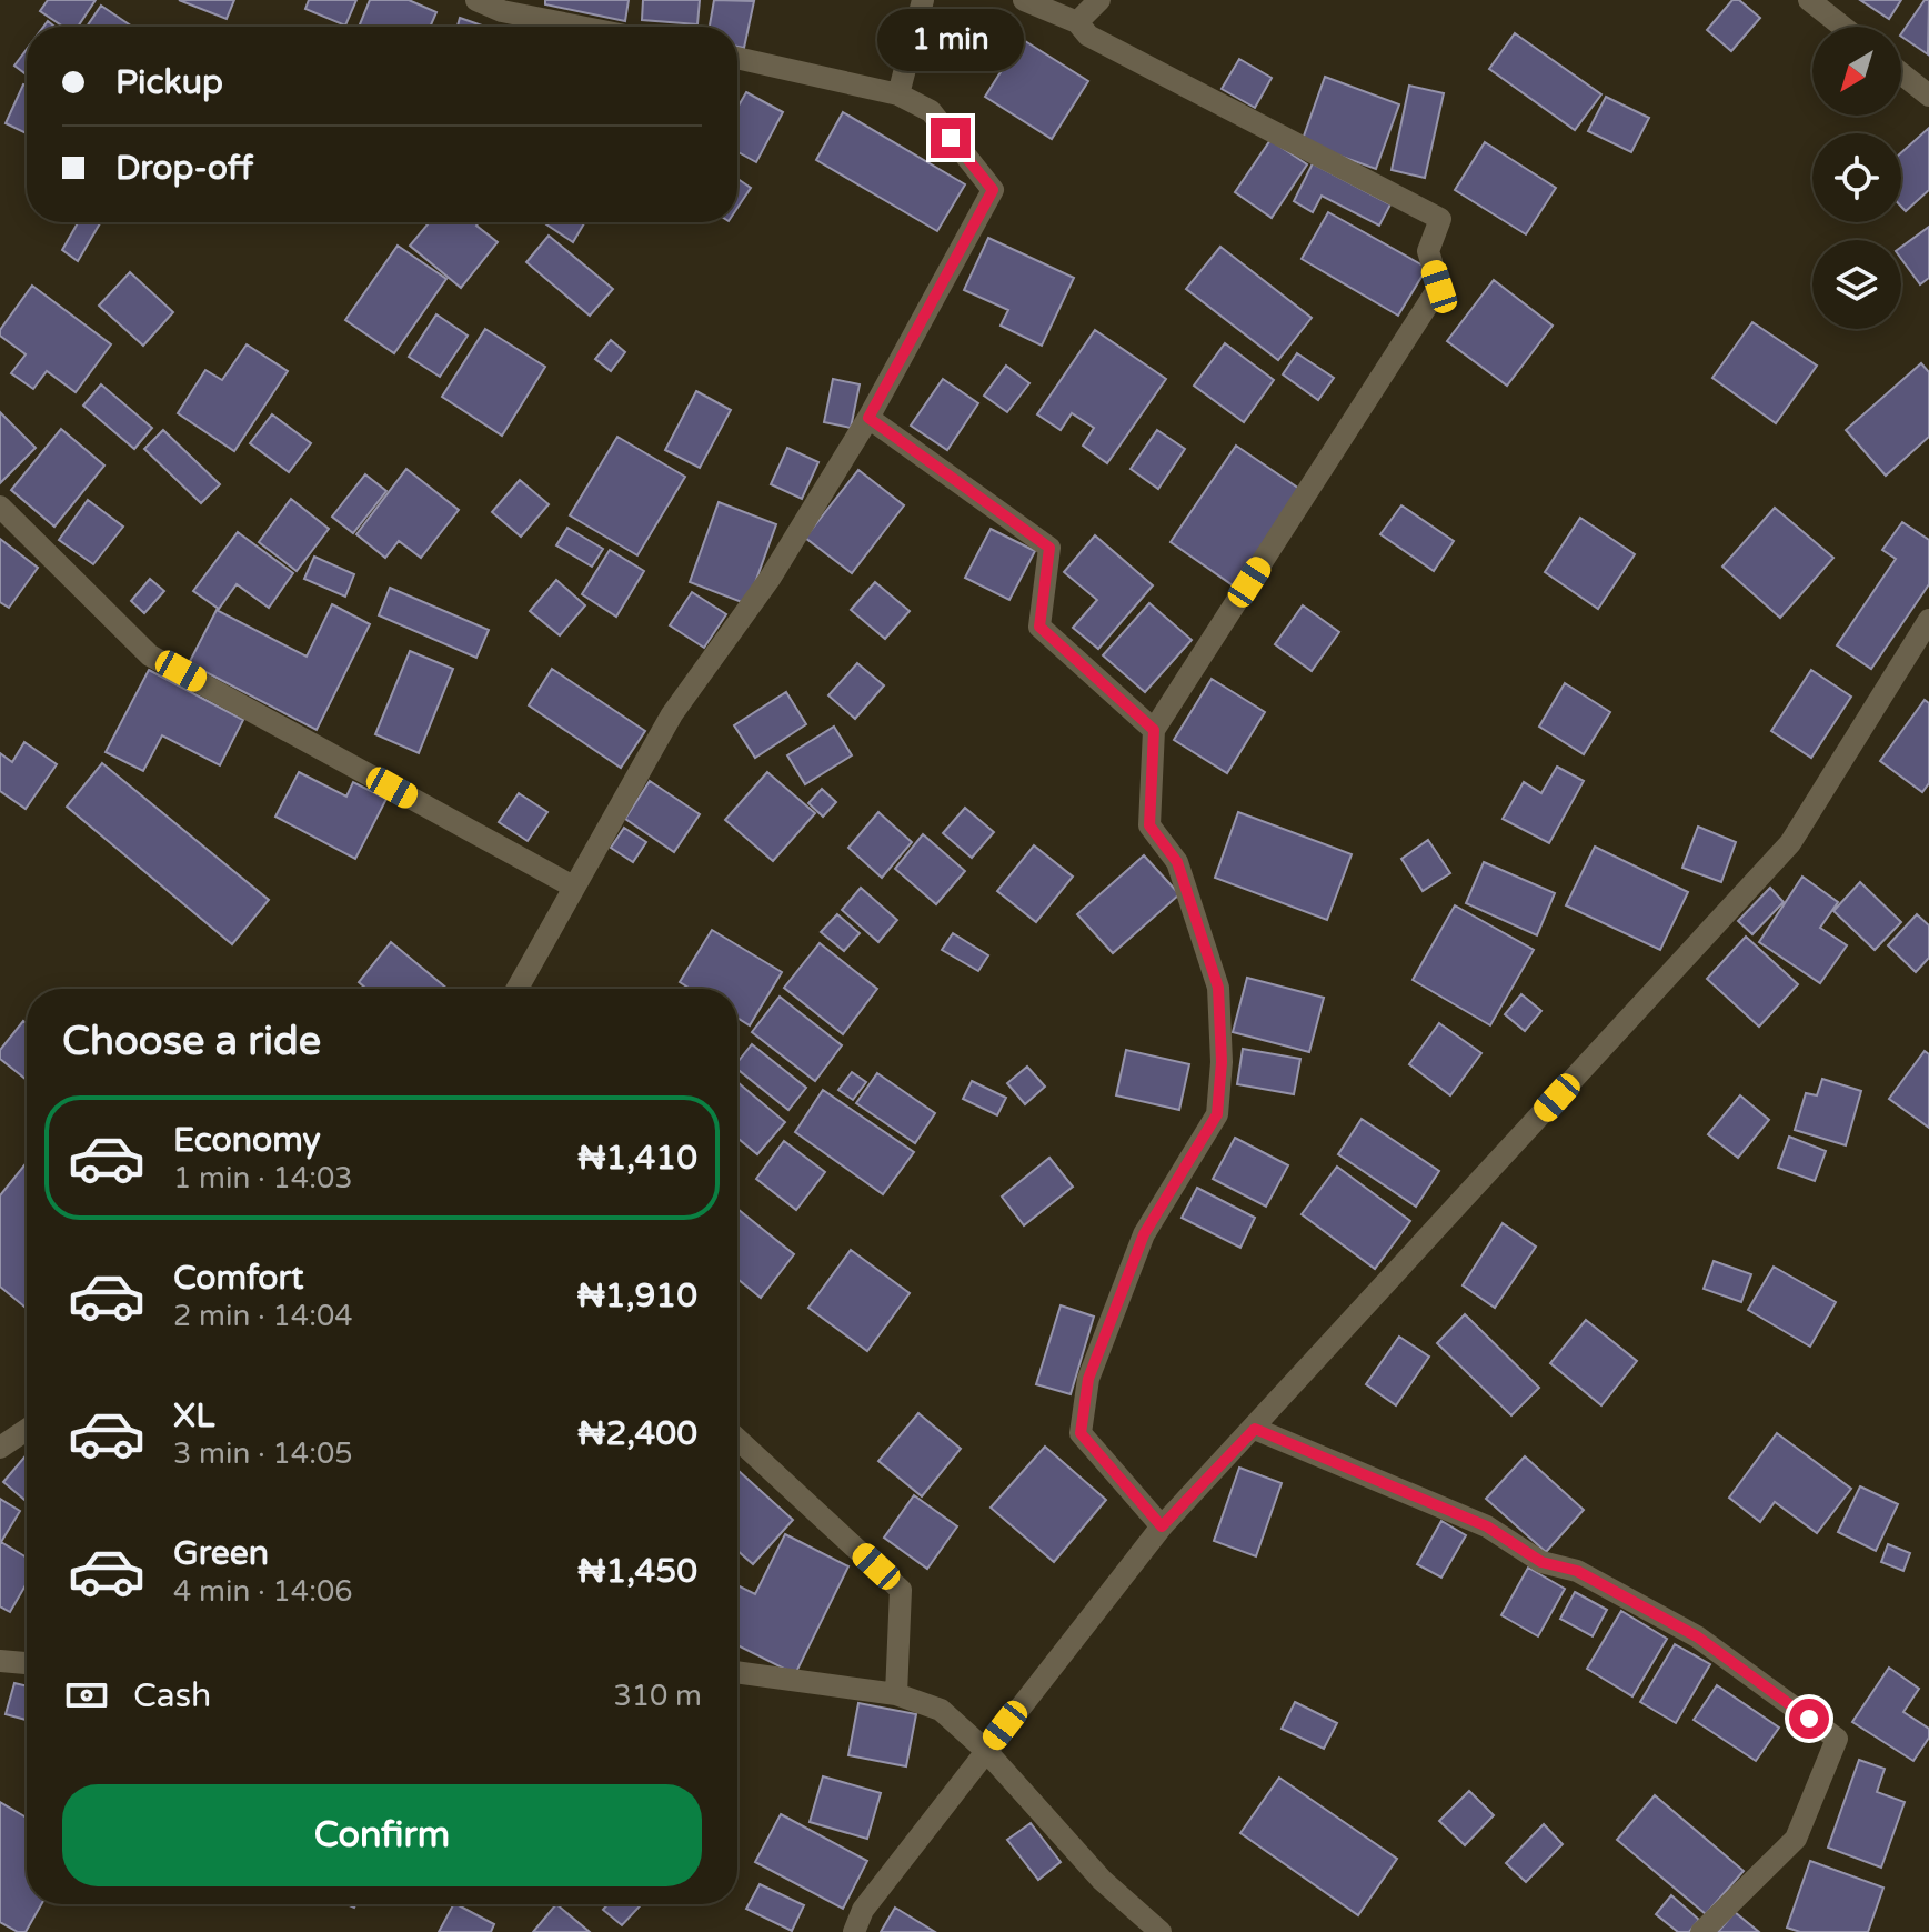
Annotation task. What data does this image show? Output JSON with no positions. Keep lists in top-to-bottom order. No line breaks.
{"north":"bottom left","page":{"bubble":"1 min","banner":["Pickup","Drop-off"],"heading":"Choose a ride","list":[{"name":"Economy","note":"1 min · 14:03","value":"₦1,410"},{"name":"Comfort","note":"2 min · 14:04","value":"₦1,910"},{"name":"XL","note":"3 min · 14:05","value":"₦2,400"},{"name":"Green","note":"4 min · 14:06","value":"₦1,450"}],"pay":["Cash","310 m"],"buttons":"Confirm"}}
